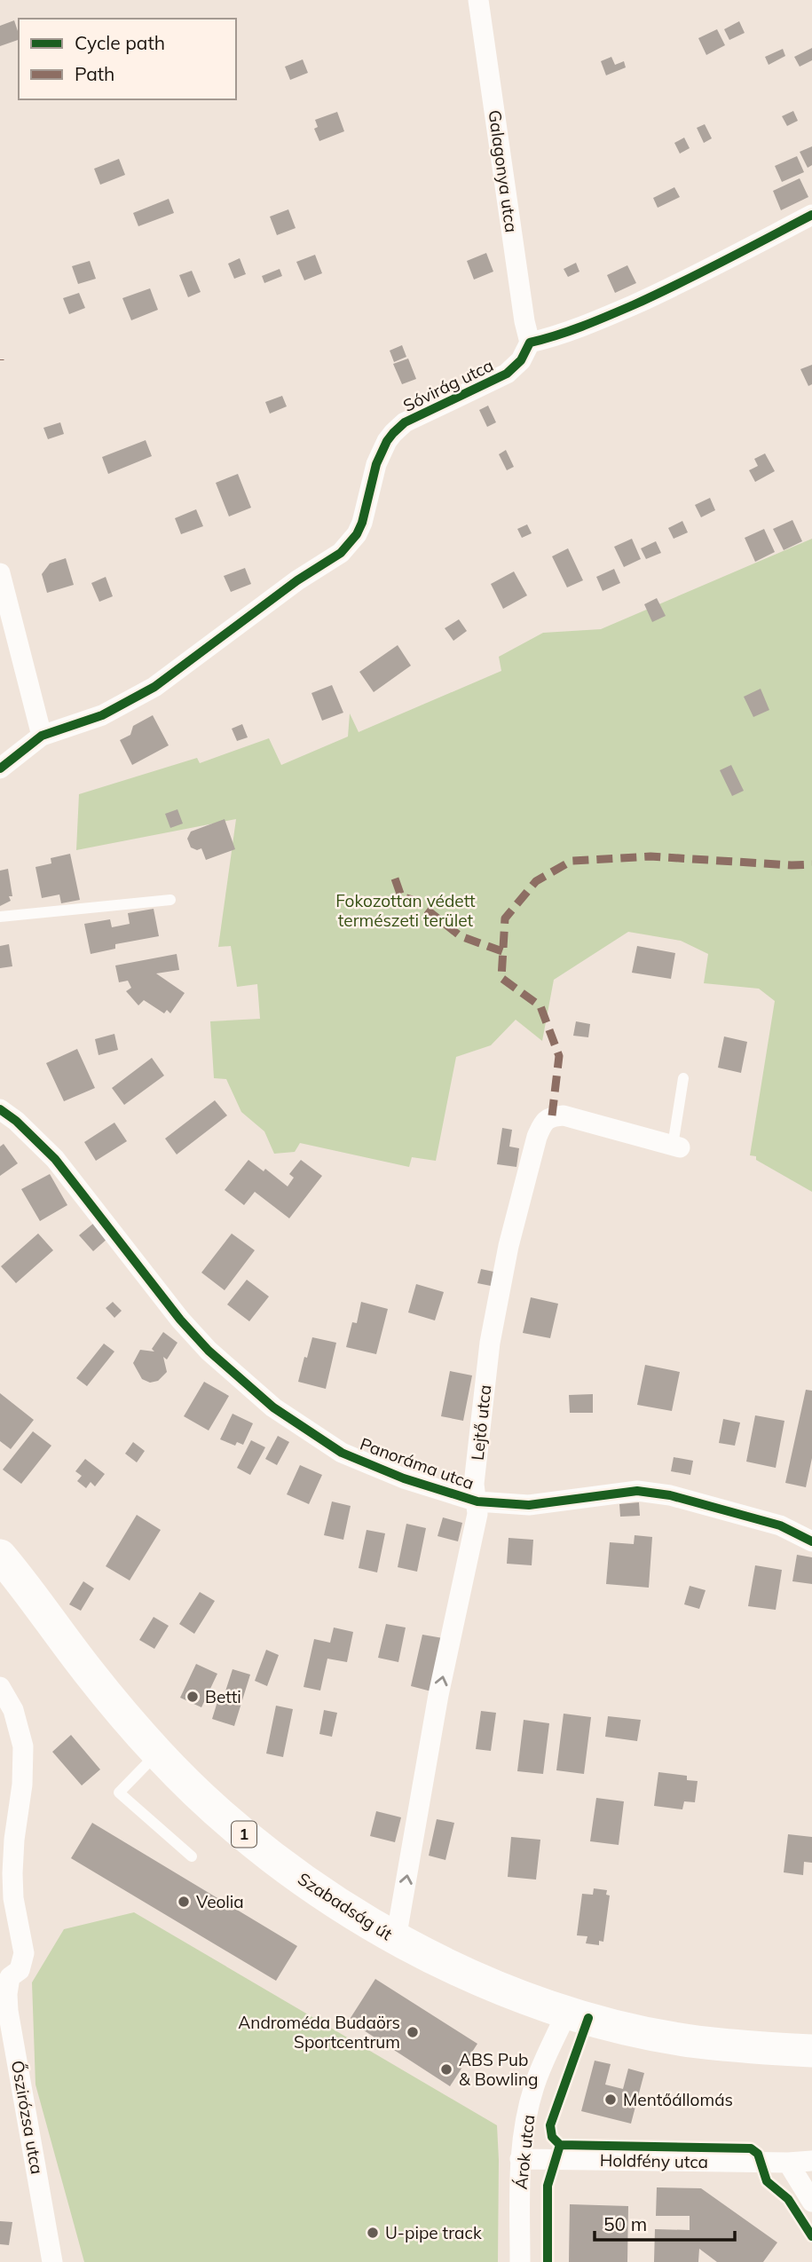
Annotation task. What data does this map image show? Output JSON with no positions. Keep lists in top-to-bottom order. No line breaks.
{"streets":{"main road":["1","Szabadság út"],"street":["Galagonya utca","Sóvirág utca","Lejtő utca","Panoráma utca","Őszirózsa utca","Árok utca","Holdfény utca"]},"crossings":[["Galagonya utca","Sóvirág utca"],["Lejtő utca","Panoráma utca"],["Lejtő utca","Szabadság út"],["Szabadság út","Árok utca"],["Árok utca","Holdfény utca"]],"one_way":["Lejtő utca"],"parks":["Fokozottan védett természeti terület"],"places":["Betti","Veolia","Androméda Budaörs Sportcentrum","ABS Pub & Bowling","Mentőállomás","U-pipe track"],"legend":["Cycle path","Path"],"scale_bar":"50 m"}
